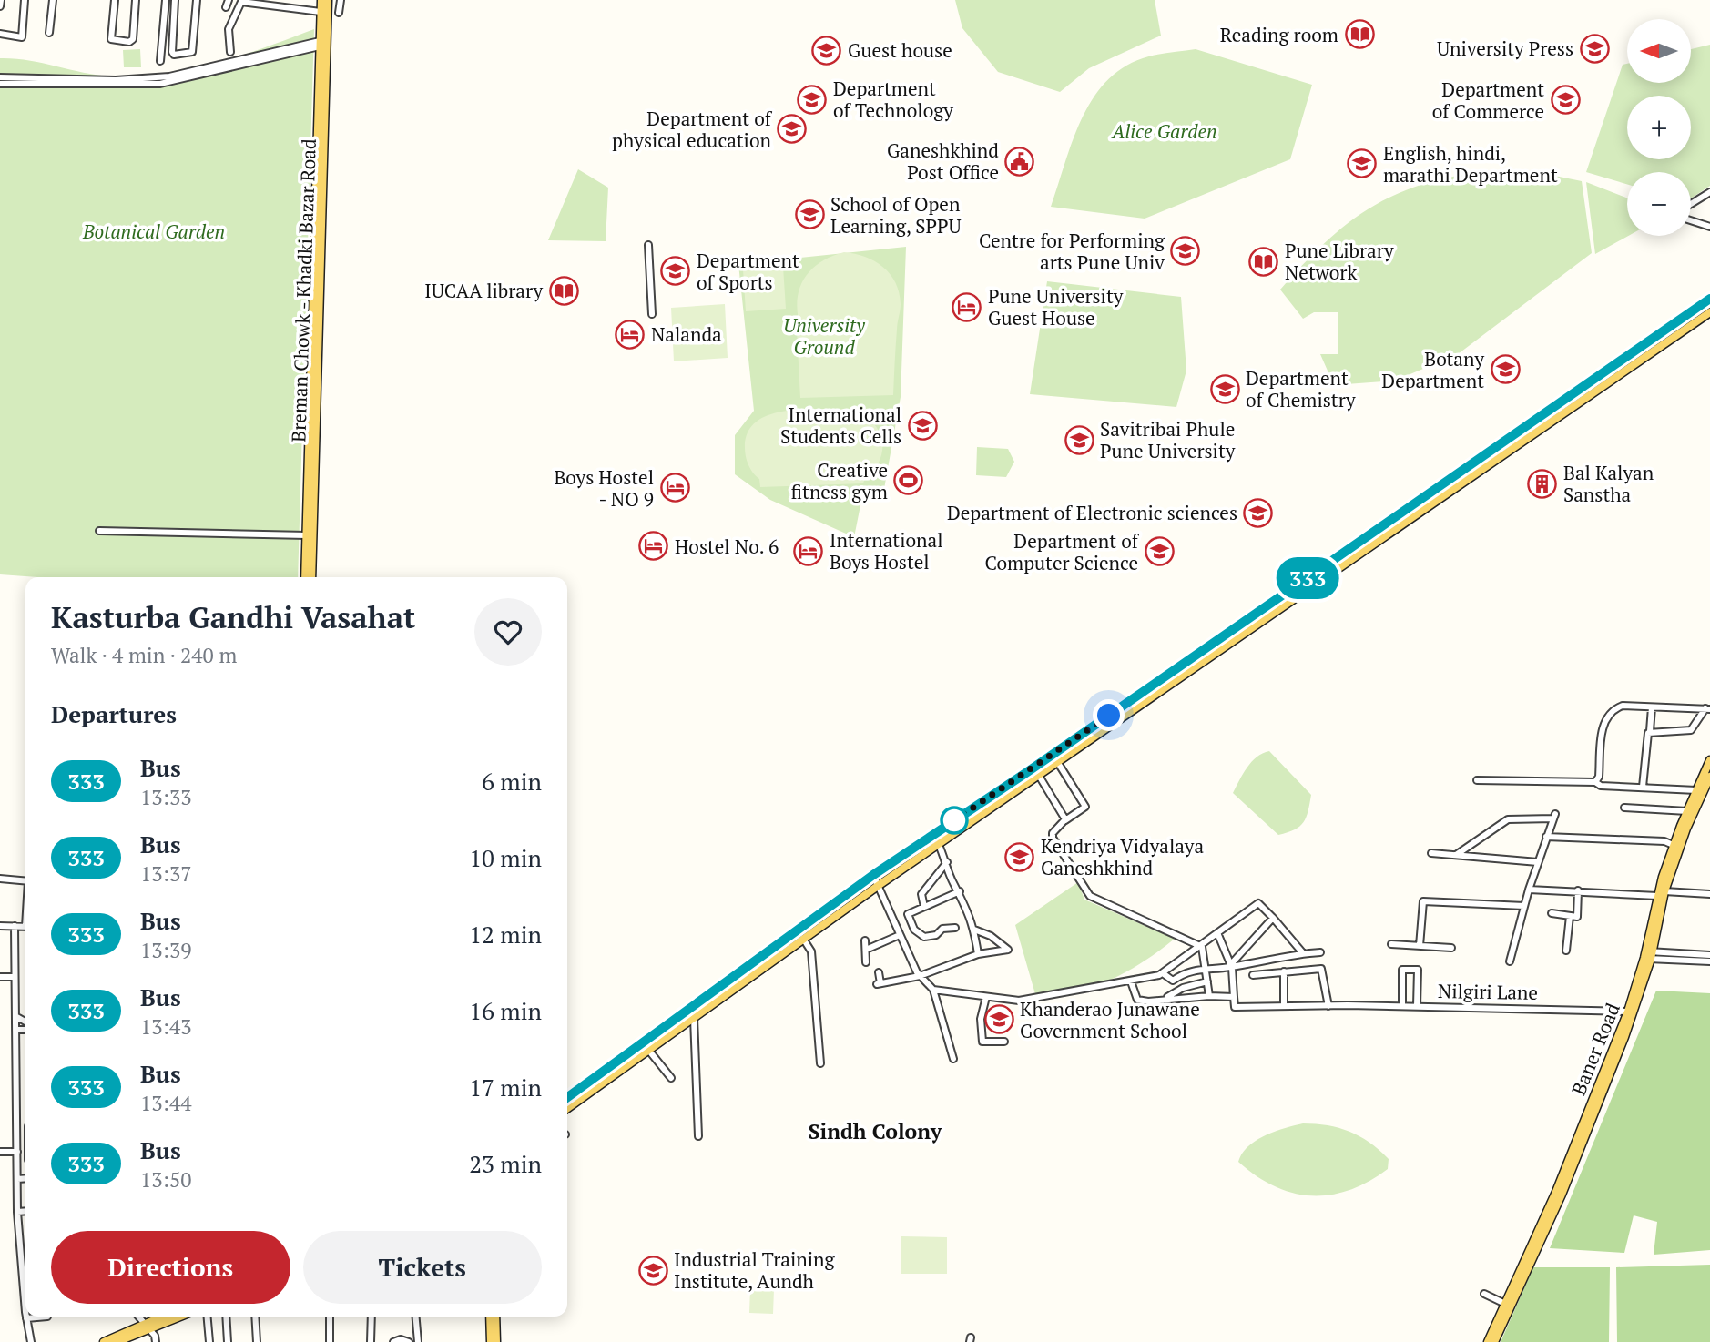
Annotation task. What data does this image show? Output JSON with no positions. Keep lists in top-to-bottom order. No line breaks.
{"streets":{"main road":["Breman Chowk - Khadki Bazar Road","Baner Road"],"street":["Nilgiri Lane"]},"crossings":[["Nilgiri Lane","Baner Road"]],"districts":["Sindh Colony"],"parks":["Alice Garden","Botanical Garden","University Ground"],"places":{"library":["Reading room","Pune Library Network","IUCAA library"],"school or university":["University Press","Guest house","Department of Technology","Department of Commerce","Department of physical education","English, hindi, marathi Department","School of Open Learning, SPPU","Centre for Performing arts Pune Univ","Department of Sports","Botany Department","Department of Chemistry","International Students Cells","Savitribai Phule Pune University","Department of Electronic sciences","Department of Computer Science","Kendriya Vidyalaya Ganeshkhind","Khanderao Junawane Government School","Industrial Training Institute, Aundh"],"public building":["Ganeshkhind Post Office"],"hotel":["Pune University Guest House","Nalanda","Boys Hostel - NO 9","Hostel No. 6","International Boys Hostel"],"sports":["Creative fitness gym"],"building":["Bal Kalyan Sanstha"]},"lines":["bus line 333"],"north":"left","page":{"on_map":"333","map_buttons":["+","−"],"heading":[["Kasturba Gandhi Vasahat","Walk · 4 min · 240 m"],"Departures"],"list":[{"mark":"333","name":"Bus","note":"13:33","value":"6 min"},{"mark":"333","name":"Bus","note":"13:37","value":"10 min"},{"mark":"333","name":"Bus","note":"13:39","value":"12 min"},{"mark":"333","name":"Bus","note":"13:43","value":"16 min"},{"mark":"333","name":"Bus","note":"13:44","value":"17 min"},{"mark":"333","name":"Bus","note":"13:50","value":"23 min"}],"buttons":["Directions","Tickets"]}}
